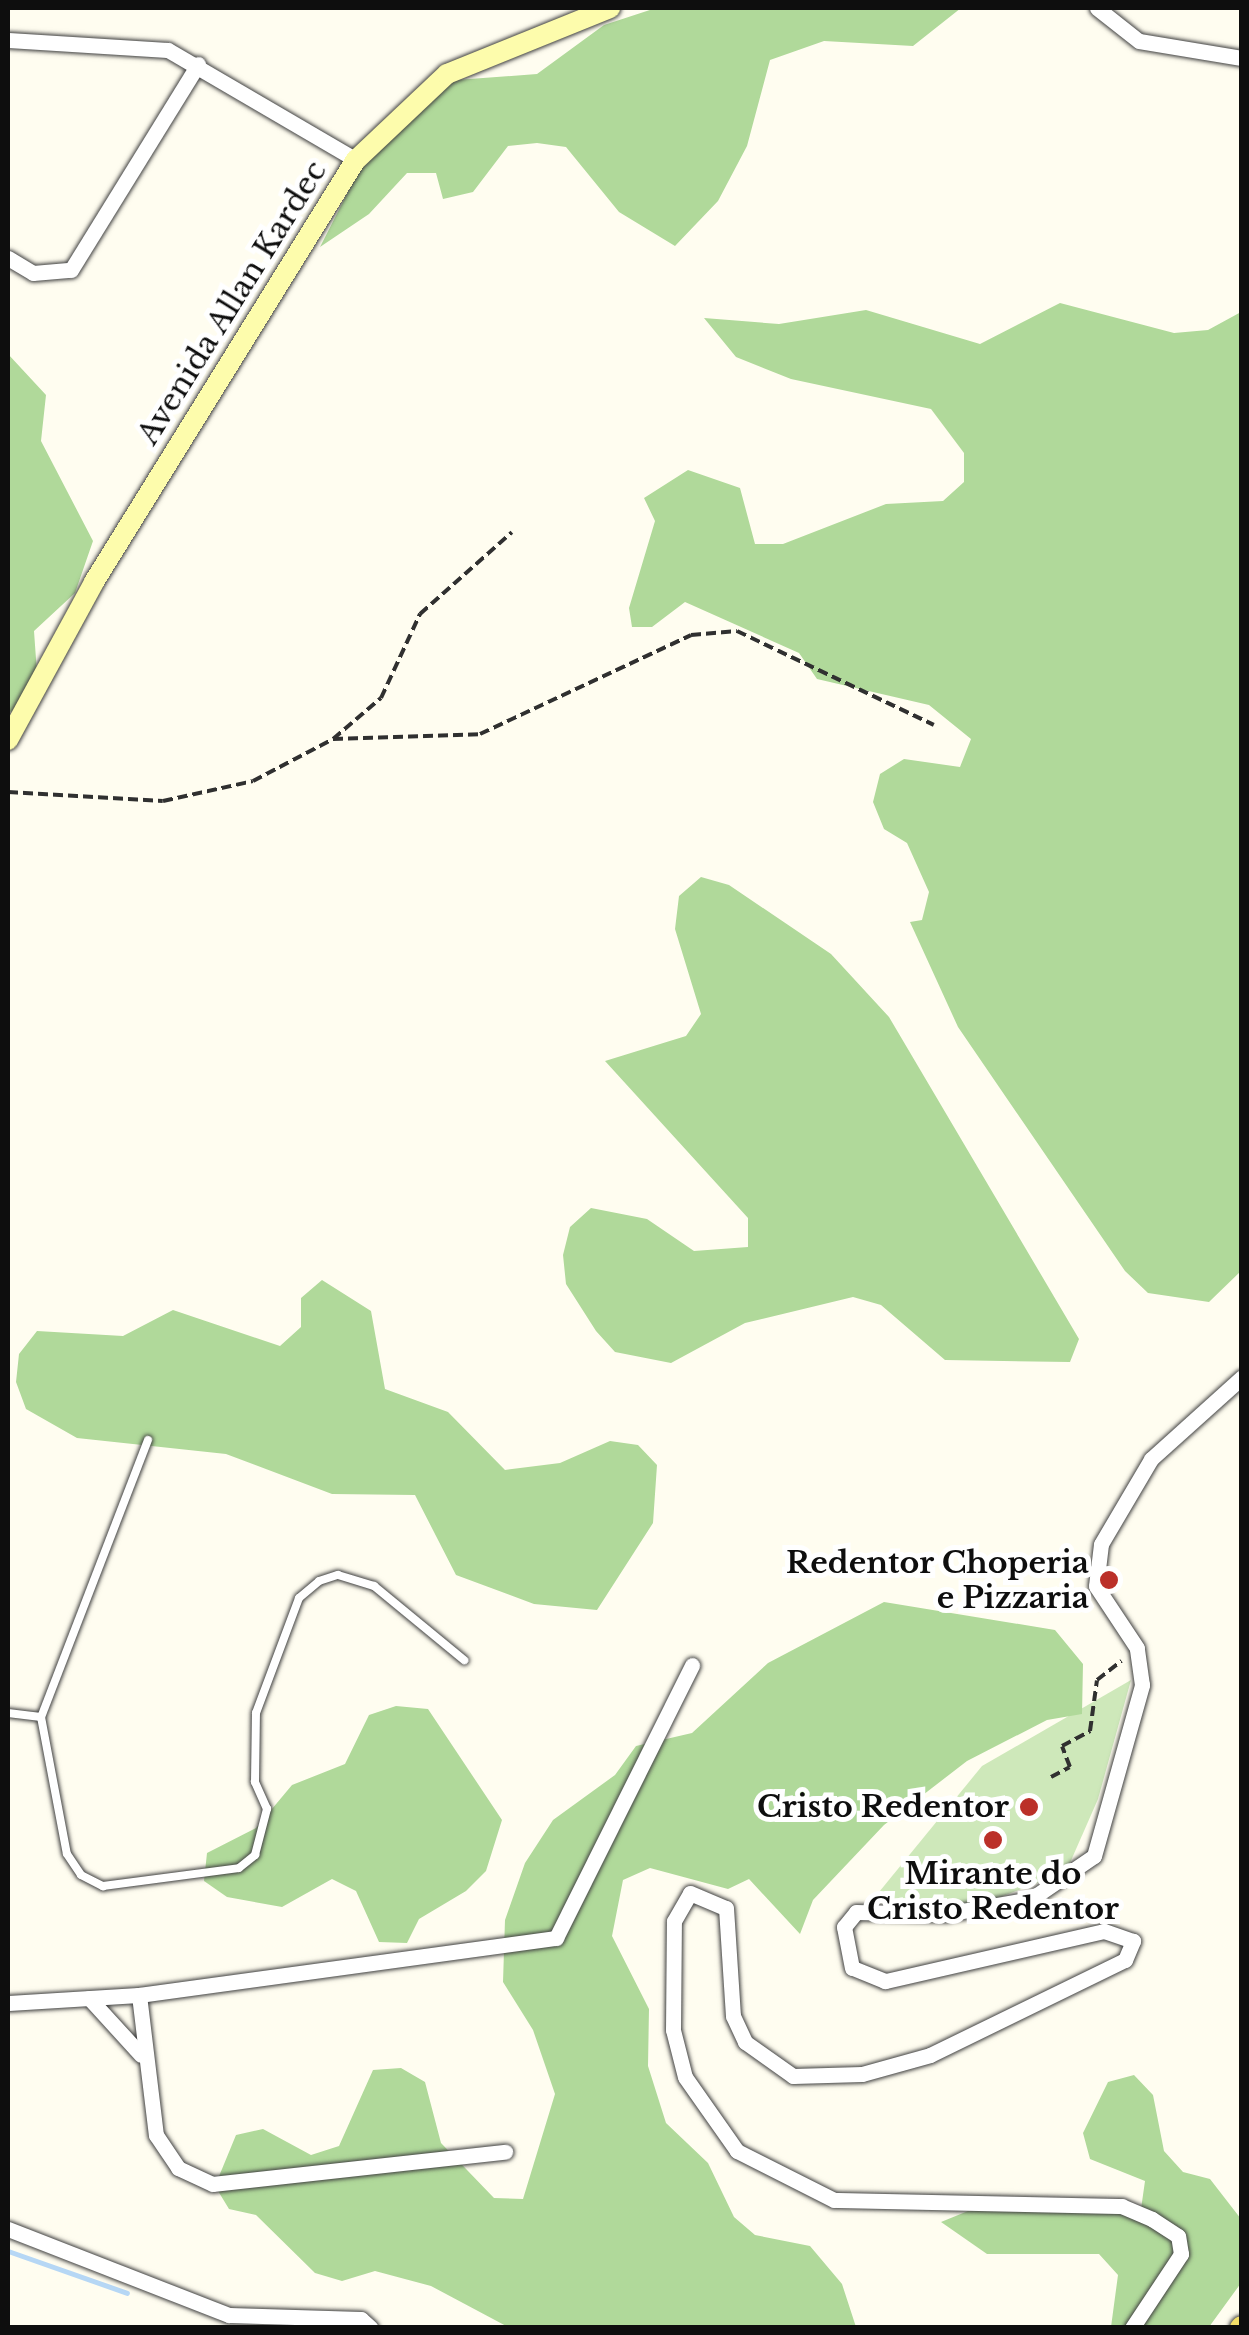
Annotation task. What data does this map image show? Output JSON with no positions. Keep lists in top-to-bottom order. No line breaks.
{"streets":{"street":["Avenida Allan Kardec"]},"places":["Redentor Choperia e Pizzaria","Cristo Redentor","Mirante do Cristo Redentor"]}
